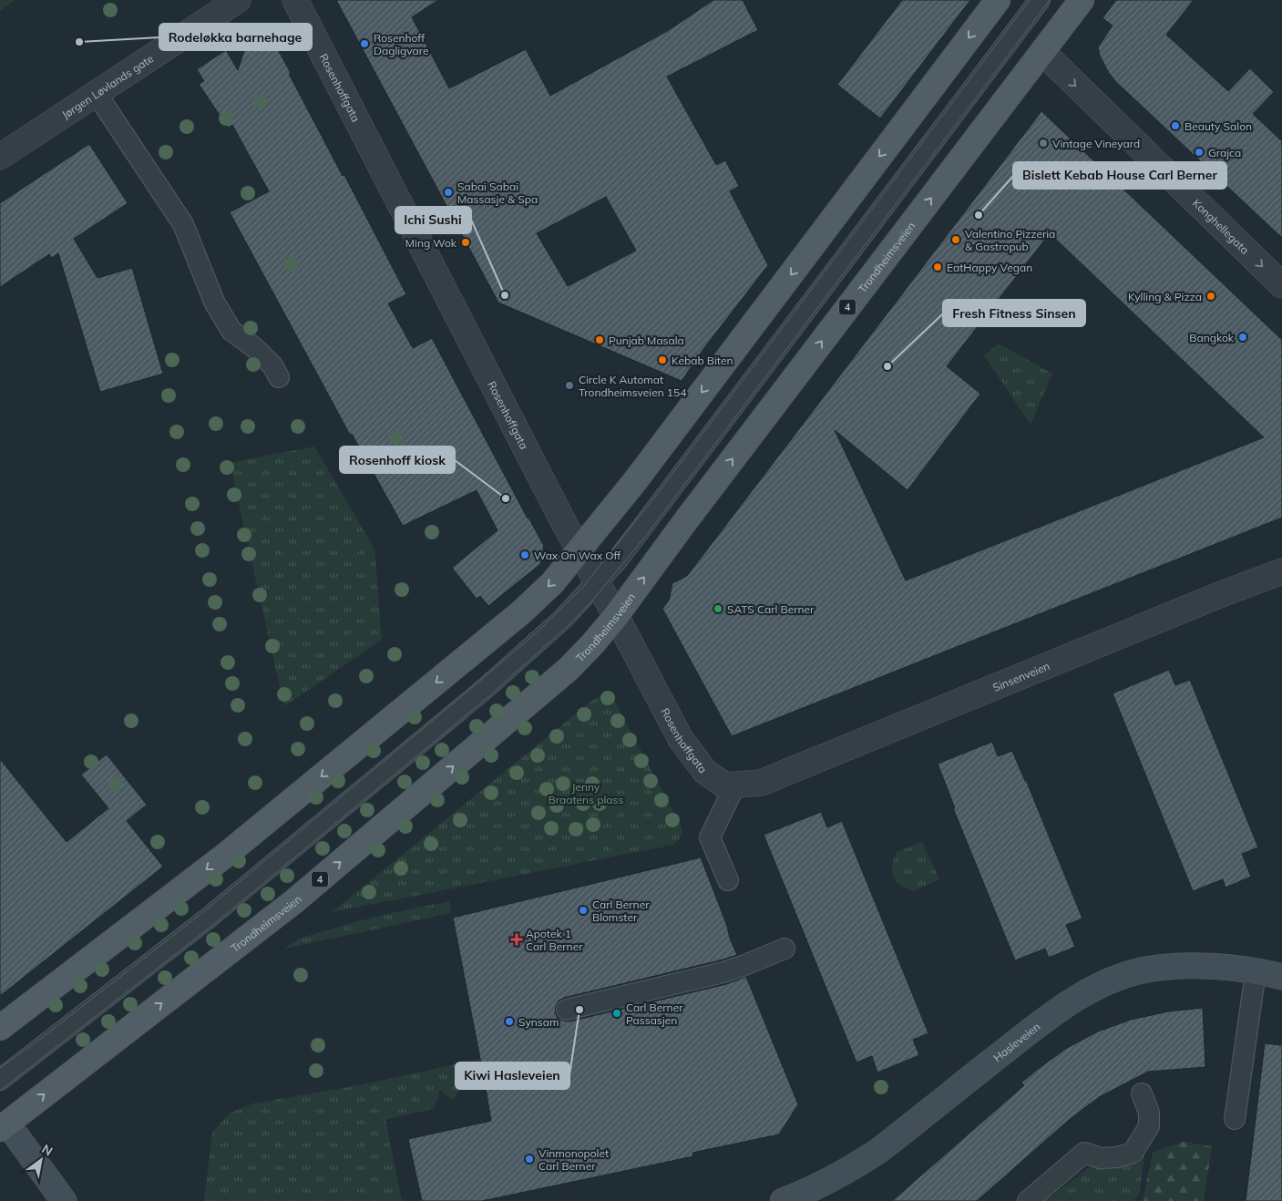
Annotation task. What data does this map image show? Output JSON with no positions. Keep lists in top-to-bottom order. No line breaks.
{"streets":{"main road":["Trondheimsveien","4"],"street":["Jørgen Løvlands gate","Rosenhoffgata","Konghellegata","Sinsenveien","Hasleveien"]},"crossings":[["Rosenhoffgata","Trondheimsveien"],["Rosenhoffgata","Sinsenveien"],["Konghellegata","Trondheimsveien"]],"one_way":["Konghellegata"],"parks":["Jenny Braatens plass"],"places":{"other":["Rodeløkka barnehage","Rosenhoff Dagligvare","Beauty Salon","Vintage Vineyard","Grajca","Sabai Sabai Massasje & Spa","Bislett Kebab House Carl Berner","Valentino Pizzeria & Gastropub","Ming Wok","EatHappy Vegan","Ichi Sushi","Kylling & Pizza","Bangkok","Punjab Masala","Kebab Biten","Fresh Fitness Sinsen","Circle K Automat Trondheimsveien 154","Rosenhoff kiosk","Wax On Wax Off","SATS Carl Berner","Carl Berner Blomster","Kiwi Hasleveien","Carl Berner Passasjen","Synsam","Vinmonopolet Carl Berner"],"health":["Apotek 1 Carl Berner"]},"north":"top right"}
